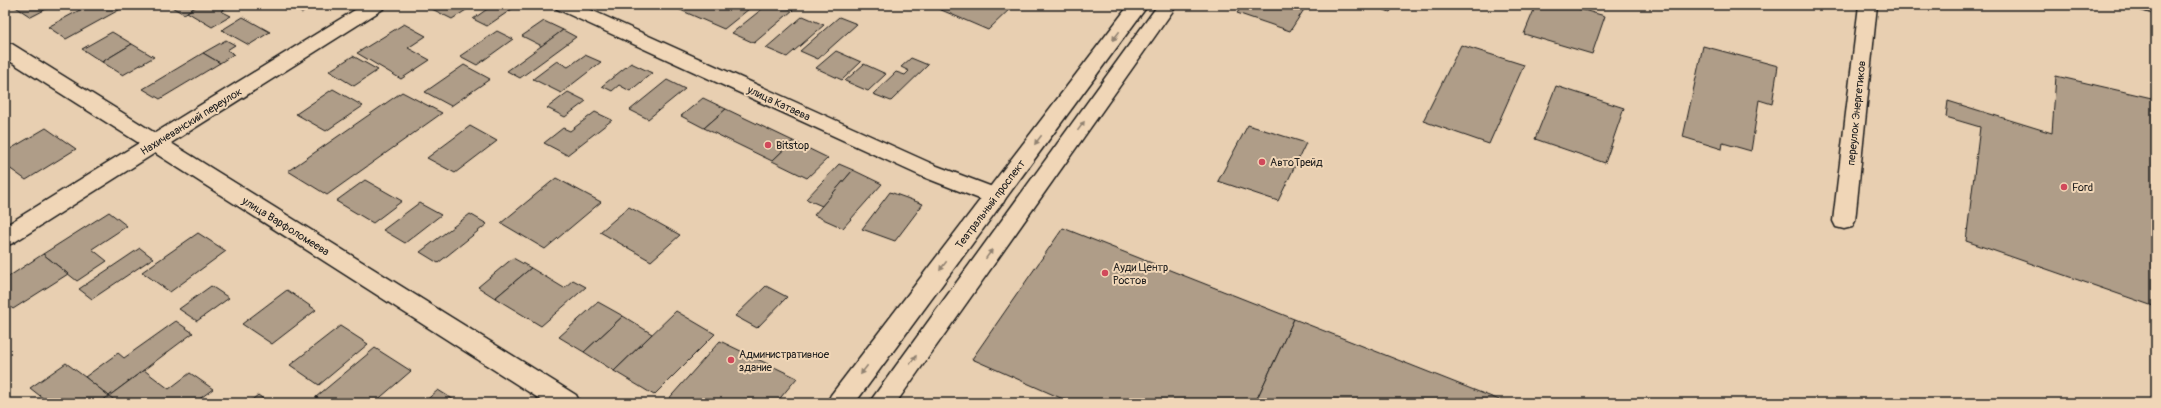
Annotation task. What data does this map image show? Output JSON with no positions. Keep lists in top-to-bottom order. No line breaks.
{"streets":{"street":["улица Катаева","переулок Энергетиков","Нахичеванский переулок","Театральный проспект","улица Варфоломеева"]},"crossings":[["улица Катаева","Театральный проспект"],["Нахичеванский переулок","улица Варфоломеева"]],"places":["Bitstop","АвтоТрейд","Ford","Ауди Центр Ростов","Административное здание"]}
